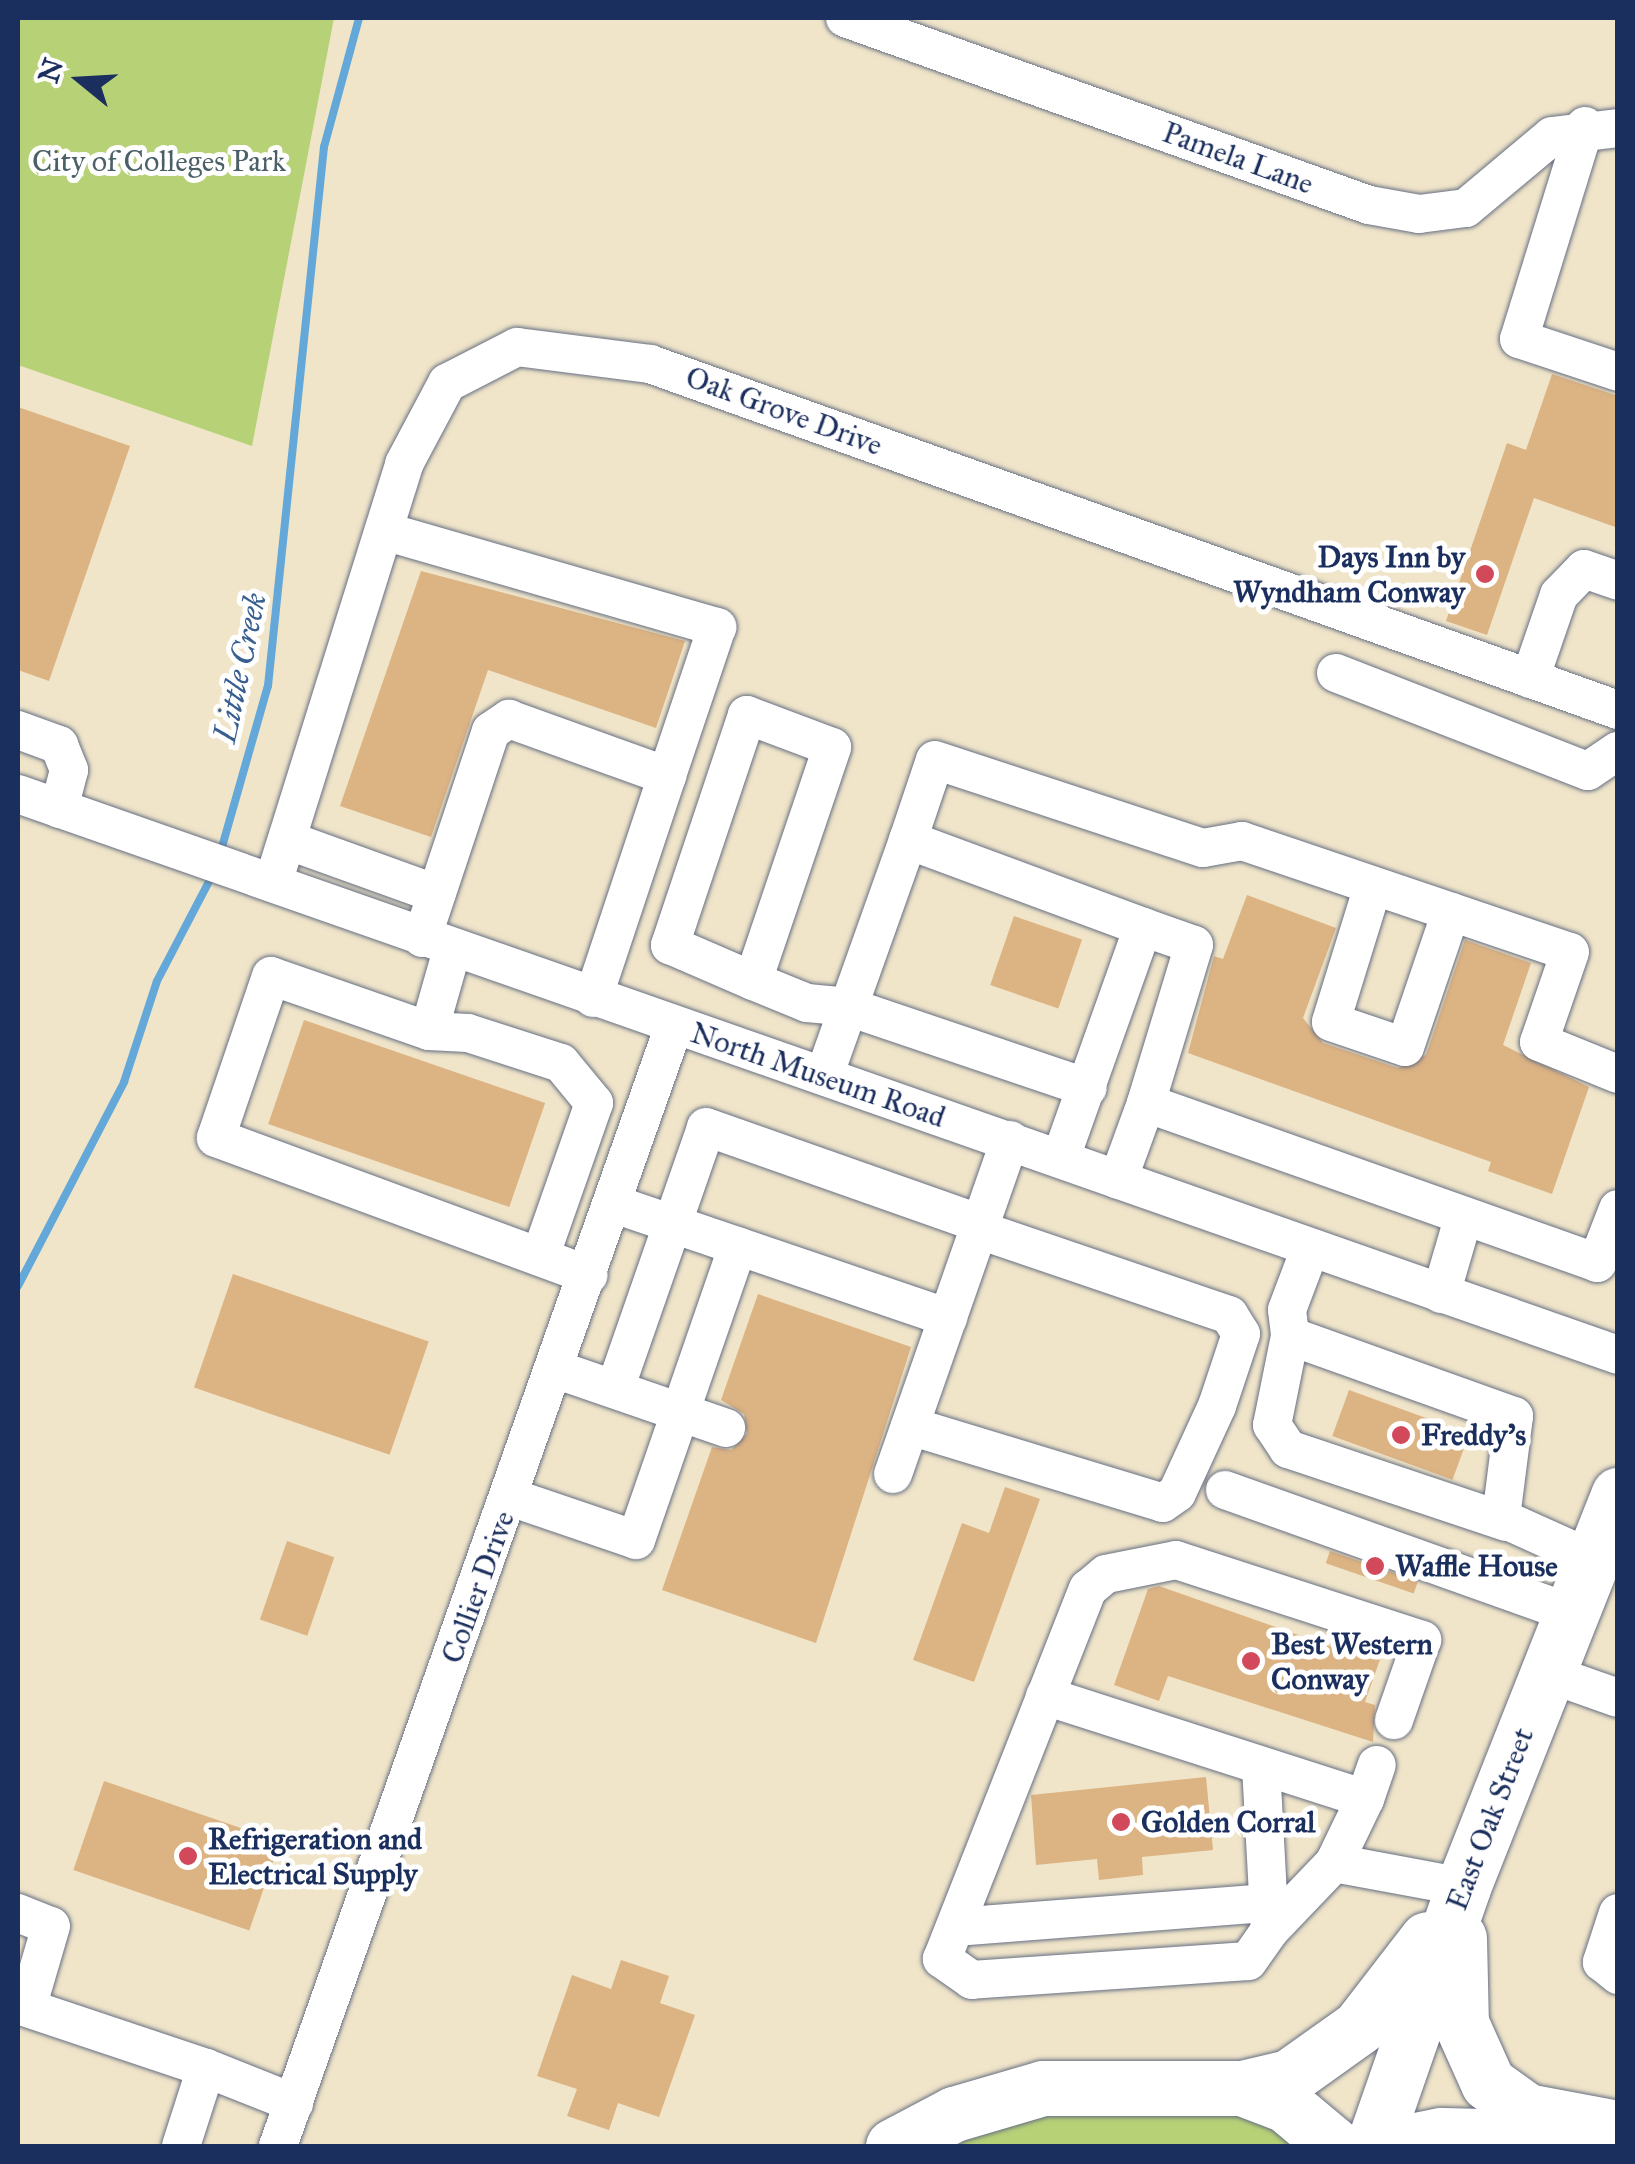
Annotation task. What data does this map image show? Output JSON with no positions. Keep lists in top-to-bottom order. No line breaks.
{"streets":{"highway":["East Oak Street"],"street":["Pamela Lane","Oak Grove Drive","North Museum Road","Collier Drive"]},"crossings":[["Oak Grove Drive","North Museum Road"],["North Museum Road","Collier Drive"]],"water":["Little Creek"],"parks":["City of Colleges Park"],"places":["Days Inn by Wyndham Conway","Freddy's","Waffle House","Best Western Conway","Golden Corral","Refrigeration and Electrical Supply"],"north":"left"}
